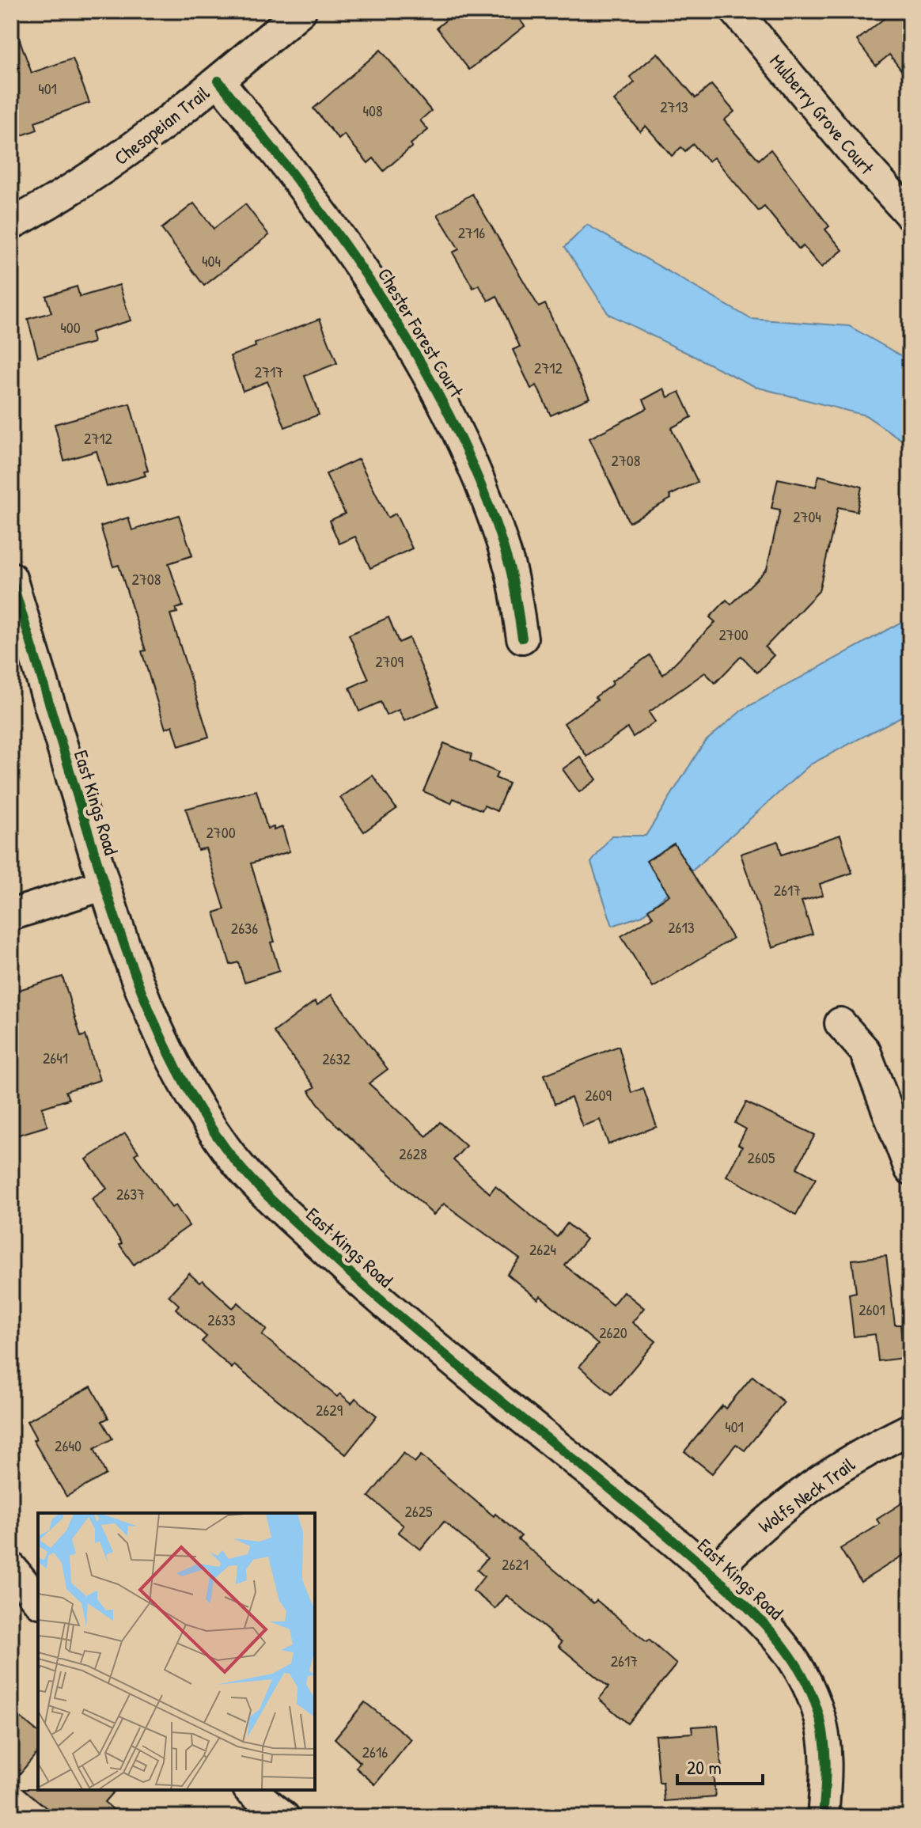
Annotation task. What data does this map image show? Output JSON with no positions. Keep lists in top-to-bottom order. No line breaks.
{"streets":{"street":["Mulberry Grove Court","Chesopeian Trail","Chester Forest Court","East Kings Road","Wolfs Neck Trail"]},"crossings":[["Chesopeian Trail","Chester Forest Court"],["East Kings Road","Wolfs Neck Trail"]],"house_numbers":["401","2713","408","2716","404","400","2712","2717","2712","2708","2704","2708","2700","2709","2700","2617","2613","2636","2641","2632","2609","2628","2605","2637","2624","2601","2633","2620","2629","401","2640","2625","2621","2617","2616"],"scale_bar":"20 m"}
